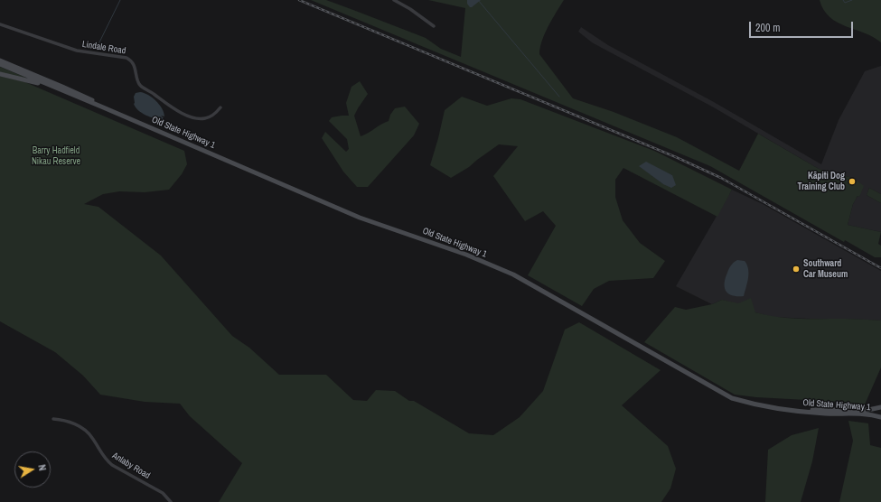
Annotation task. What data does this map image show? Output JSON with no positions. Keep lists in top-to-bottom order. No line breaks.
{"streets":{"main road":["Old State Highway 1"],"street":["Lindale Road","Anlaby Road"]},"parks":["Barry Hadfield Nikau Reserve"],"places":["Kāpiti Dog Training Club","Southward Car Museum"],"scale_bar":"200 m","north":"right"}
